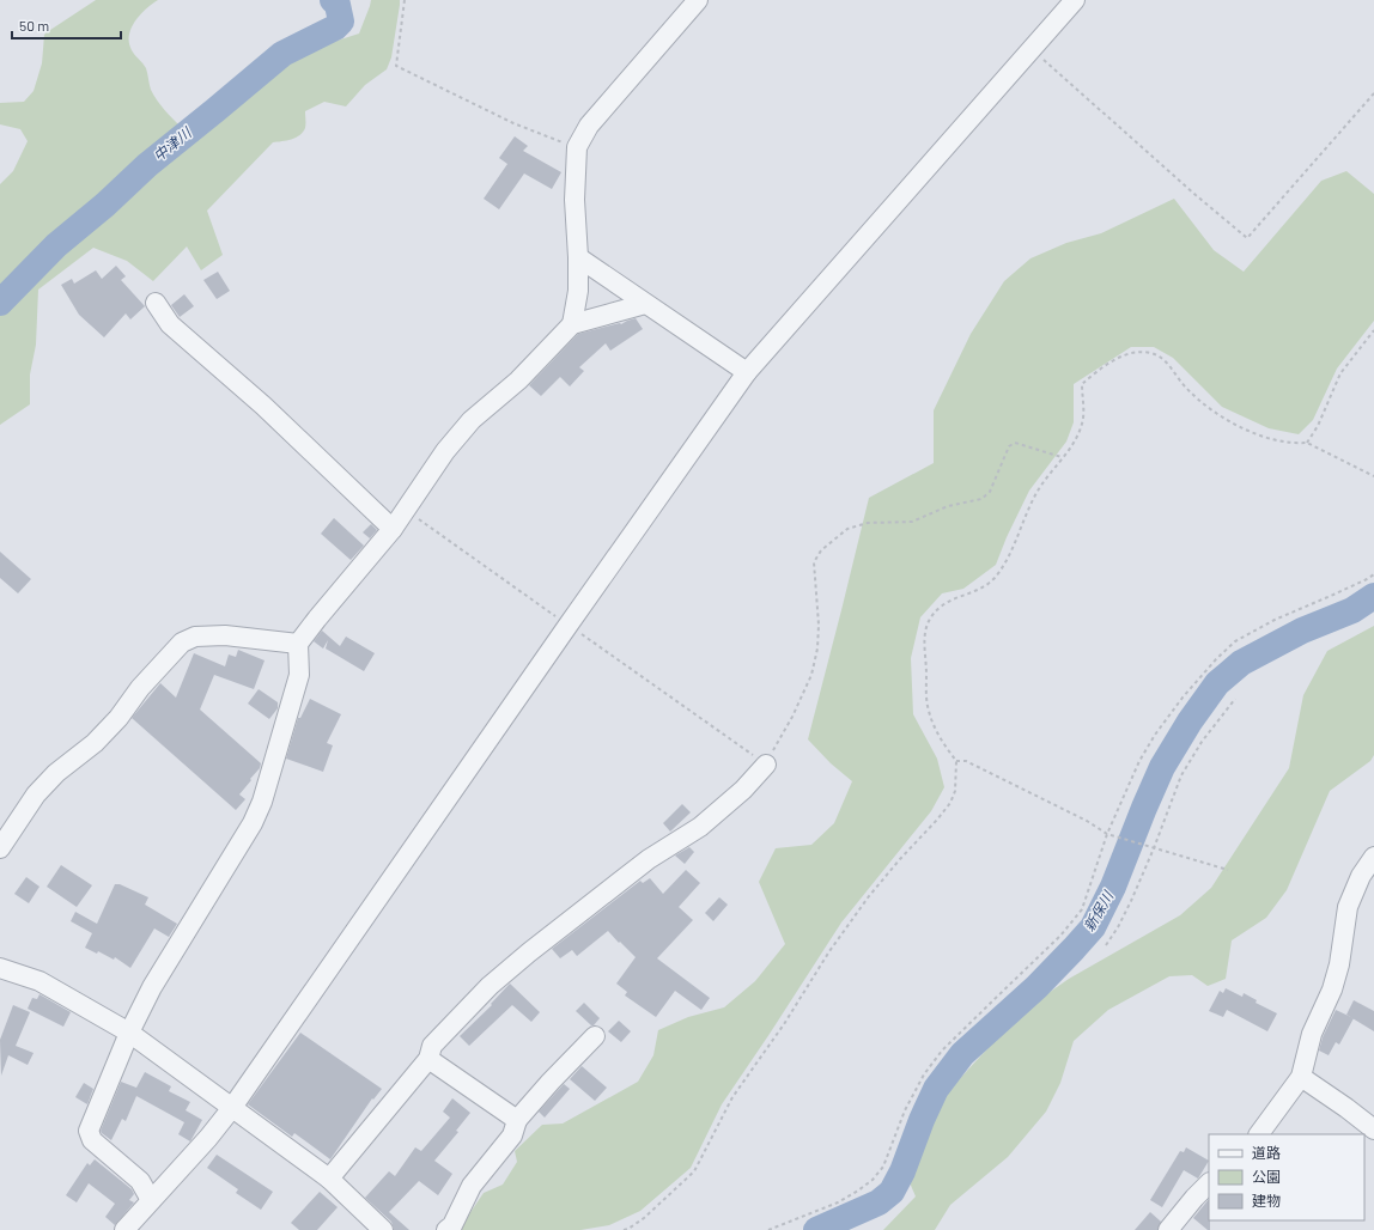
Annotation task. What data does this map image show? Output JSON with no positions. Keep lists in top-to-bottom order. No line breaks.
{"water":["中津川","新保川"],"legend":["道路","公園","建物"],"scale_bar":"50 m"}
